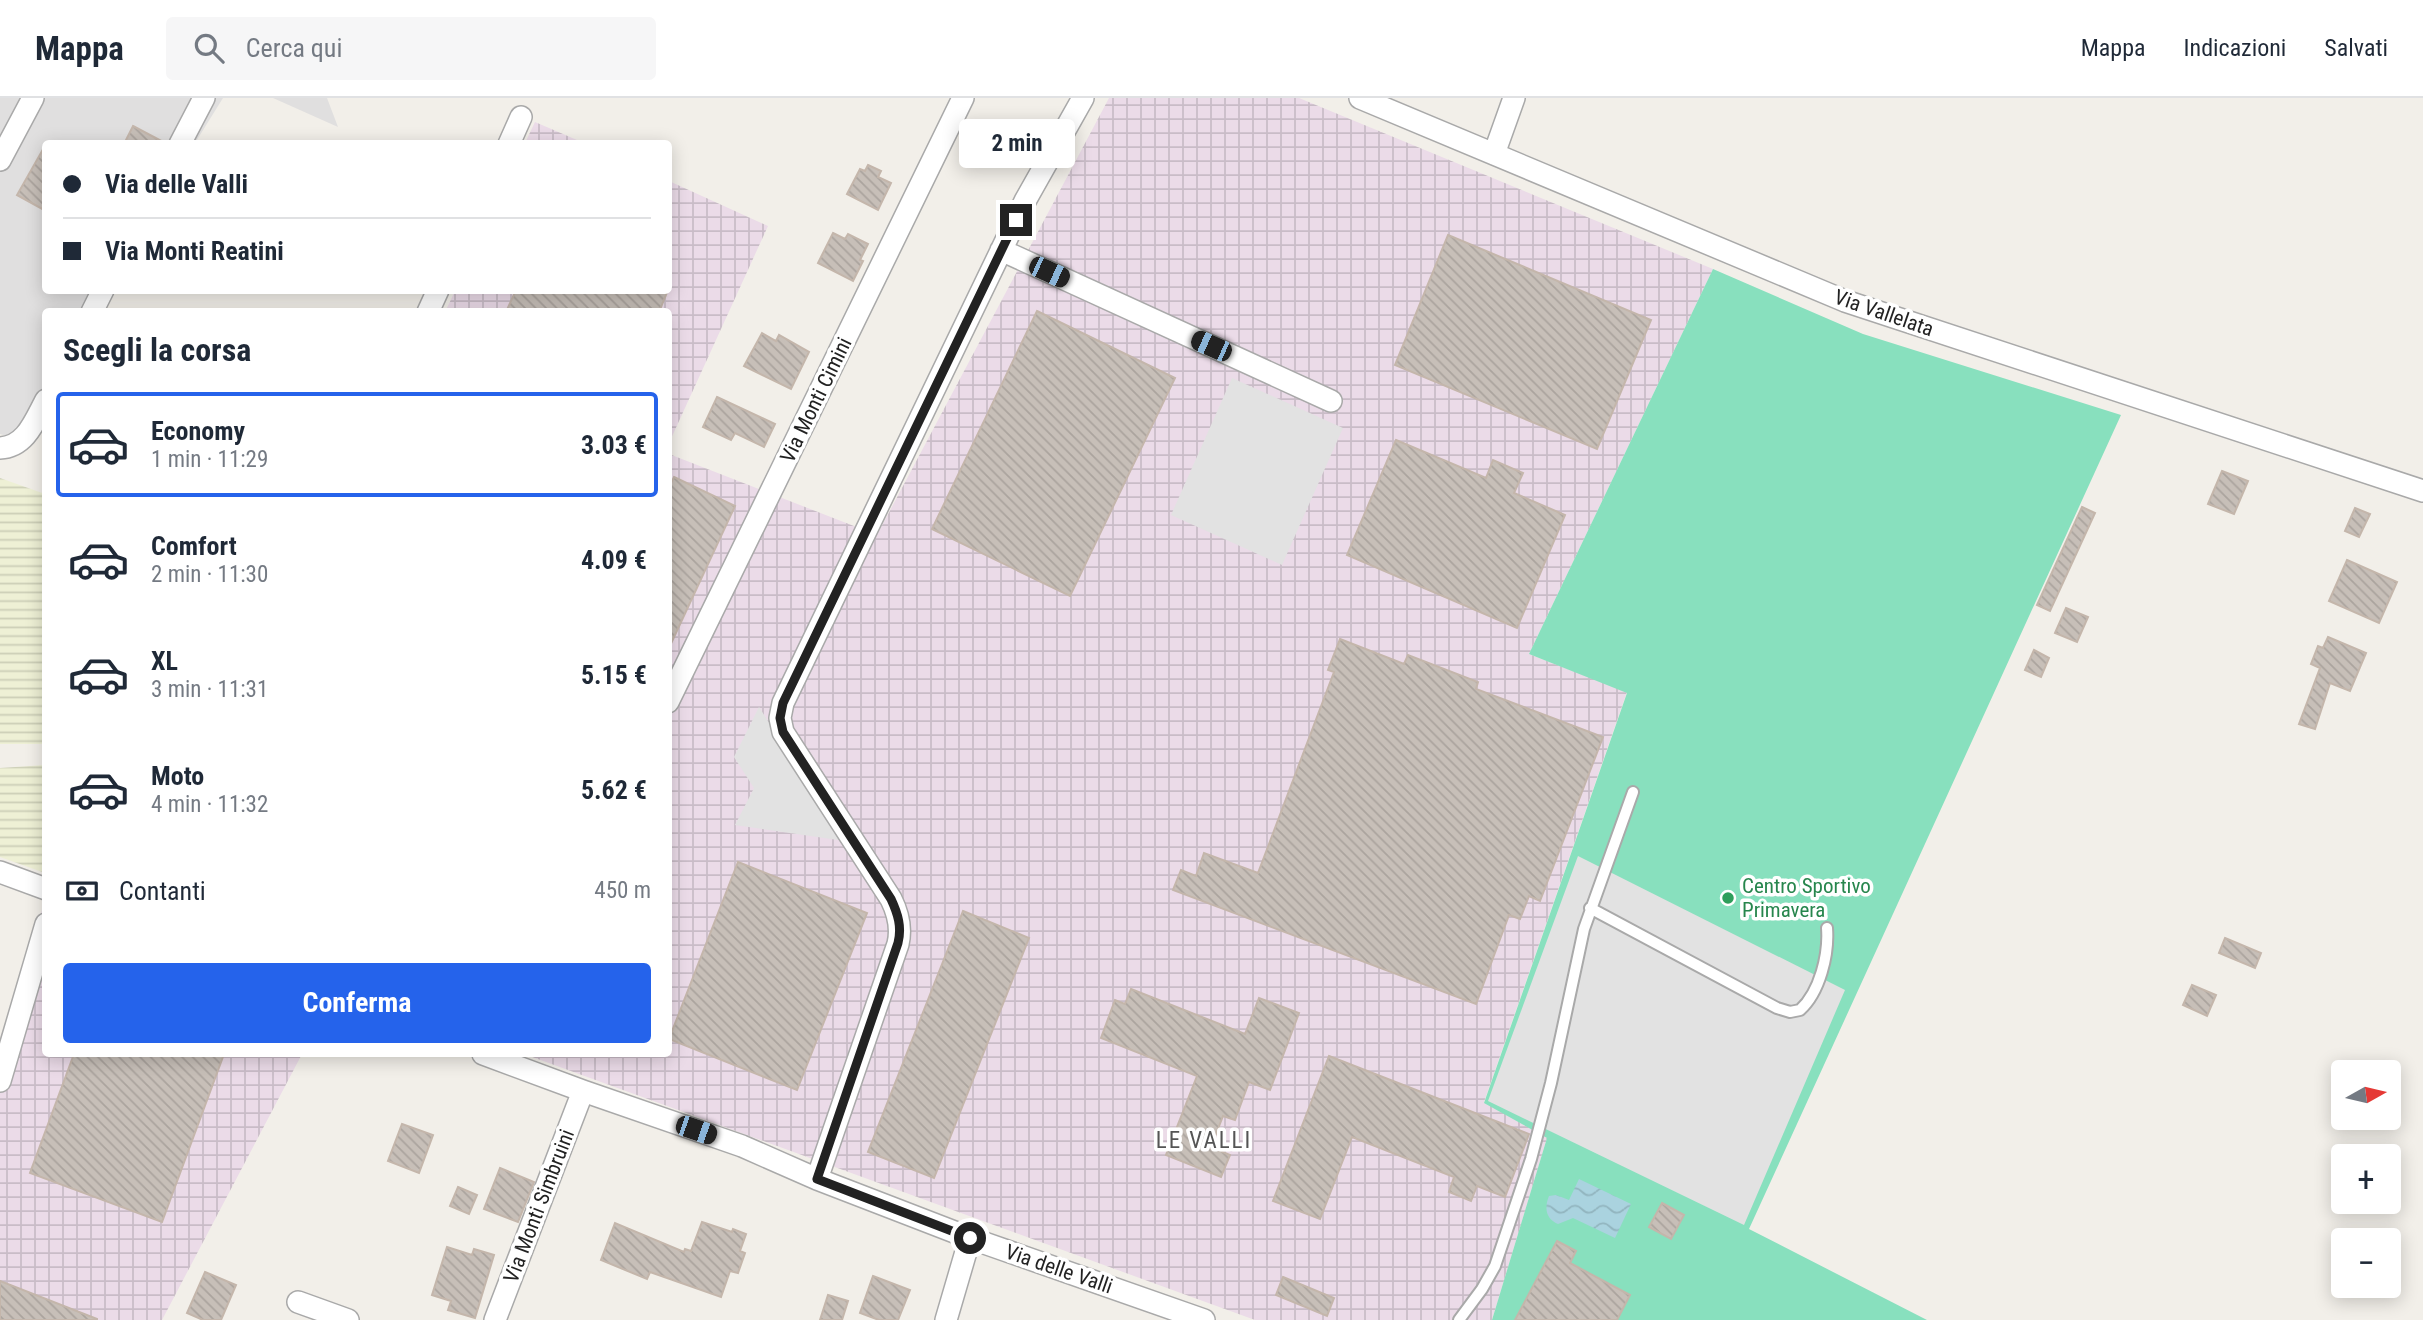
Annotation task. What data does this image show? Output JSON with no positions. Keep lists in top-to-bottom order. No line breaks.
{"streets":{"street":["Via Vallelata","Via Monti Cimini","Via Monti Simbruini","Via delle Valli"]},"crossings":[["Via Monti Simbruini","Via delle Valli"]],"districts":["LE VALLI"],"places":["Centro Sportivo Primavera"],"north":"right","page":{"header":"Mappa","search":"Cerca qui","nav":["Mappa","Indicazioni","Salvati"],"bubble":"2 min","banner":["Via delle Valli","Via Monti Reatini"],"heading":"Scegli la corsa","list":[{"name":"Economy","note":"1 min · 11:29","value":"3.03 €"},{"name":"Comfort","note":"2 min · 11:30","value":"4.09 €"},{"name":"XL","note":"3 min · 11:31","value":"5.15 €"},{"name":"Moto","note":"4 min · 11:32","value":"5.62 €"}],"pay":["Contanti","450 m"],"buttons":"Conferma","map_buttons":["+","−"]}}
